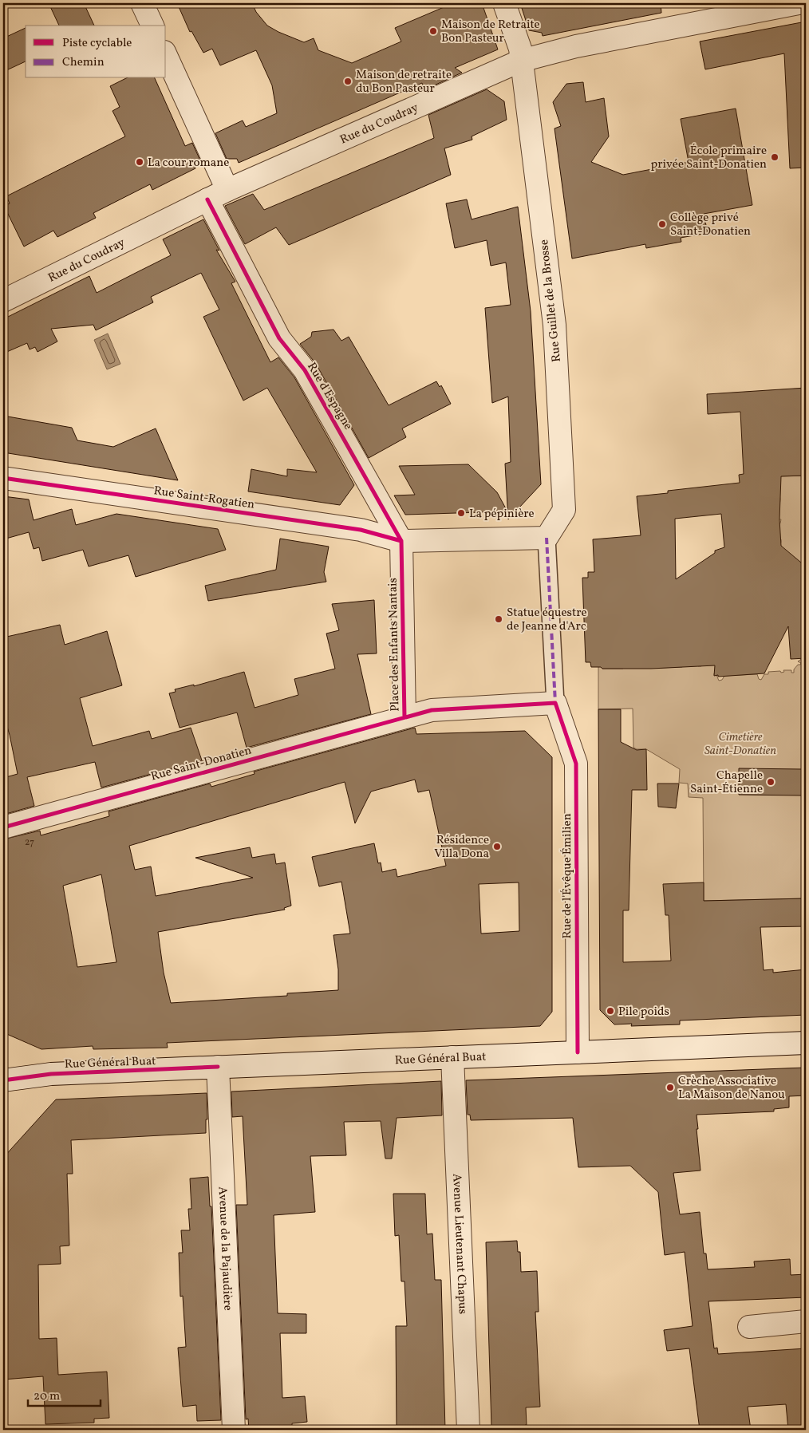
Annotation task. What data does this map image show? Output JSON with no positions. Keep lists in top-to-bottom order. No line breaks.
{"streets":{"street":["Rue du Coudray","Rue Guillet de la Brosse","Rue d'Espagne","Rue Saint-Rogatien","Place des Enfants Nantais","Rue Saint-Donatien","Rue de l'Évêque Émilien","Rue Général Buat","Avenue Lieutenant Chapus","Avenue de la Pajaudière"]},"crossings":[["Rue du Coudray","Rue Guillet de la Brosse"],["Rue du Coudray","Rue d'Espagne"],["Rue d'Espagne","Rue Saint-Rogatien"],["Rue d'Espagne","Place des Enfants Nantais"],["Rue Saint-Rogatien","Place des Enfants Nantais"],["Place des Enfants Nantais","Rue Saint-Donatien"],["Place des Enfants Nantais","Rue de l'Évêque Émilien"],["Rue de l'Évêque Émilien","Rue Général Buat"],["Rue Général Buat","Avenue Lieutenant Chapus"],["Rue Général Buat","Avenue de la Pajaudière"]],"parks":["Cimetière Saint-Donatien"],"places":["Maison de Retraite Bon Pasteur","Maison de retraite du Bon Pasteur","École primaire privée Saint-Donatien","La cour romane","Collège privé Saint-Donatien","La pépinière","Statue équestre de Jeanne d'Arc","Chapelle Saint-Étienne","Résidence Villa Dona","Pile poids","Crèche Associative La Maison de Nanou"],"house_numbers":["27"],"legend":["Piste cyclable","Chemin"],"scale_bar":"20 m"}
